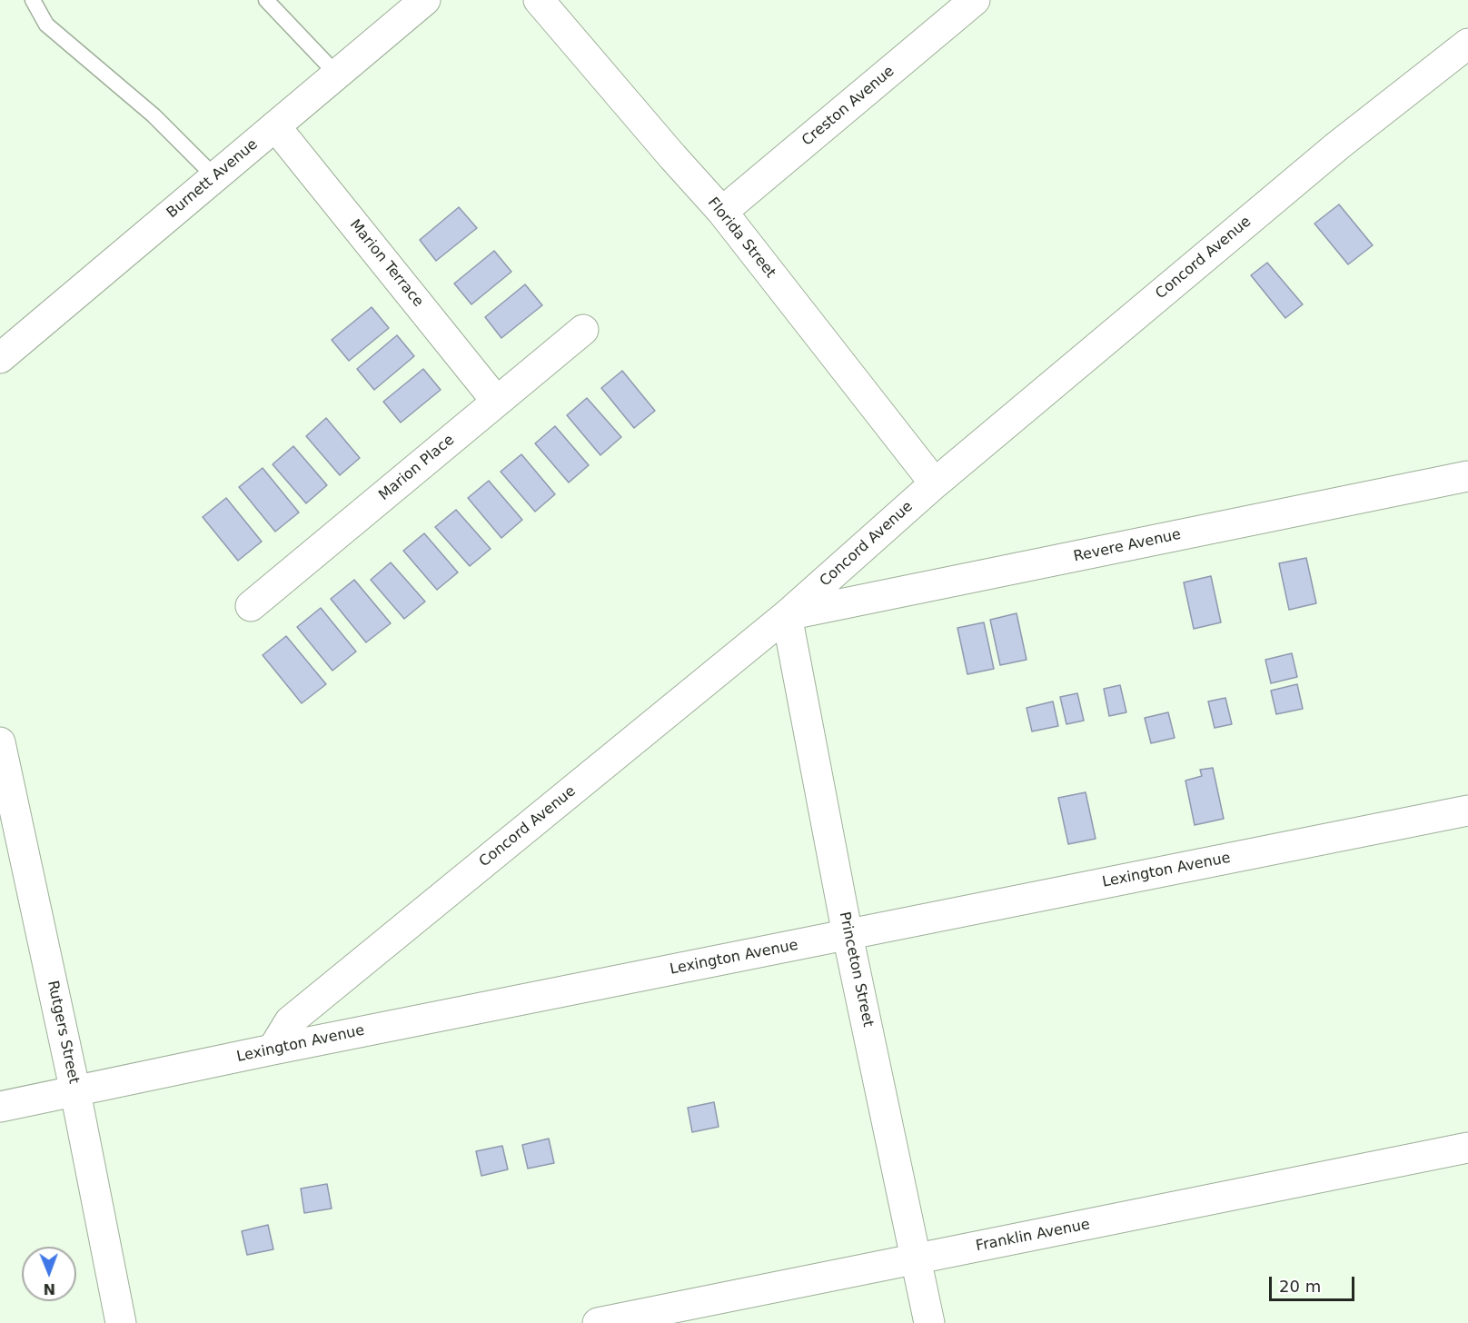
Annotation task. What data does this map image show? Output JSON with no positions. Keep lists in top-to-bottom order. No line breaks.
{"streets":{"street":["Creston Avenue","Burnett Avenue","Florida Street","Concord Avenue","Marion Terrace","Marion Place","Revere Avenue","Lexington Avenue","Princeton Street","Rutgers Street","Franklin Avenue"]},"crossings":[["Creston Avenue","Florida Street"],["Burnett Avenue","Marion Terrace"],["Florida Street","Concord Avenue"],["Concord Avenue","Revere Avenue"],["Concord Avenue","Lexington Avenue"],["Concord Avenue","Princeton Street"],["Marion Terrace","Marion Place"],["Revere Avenue","Princeton Street"],["Lexington Avenue","Princeton Street"],["Lexington Avenue","Rutgers Street"],["Princeton Street","Franklin Avenue"]],"scale_bar":"20 m","north":"bottom"}
